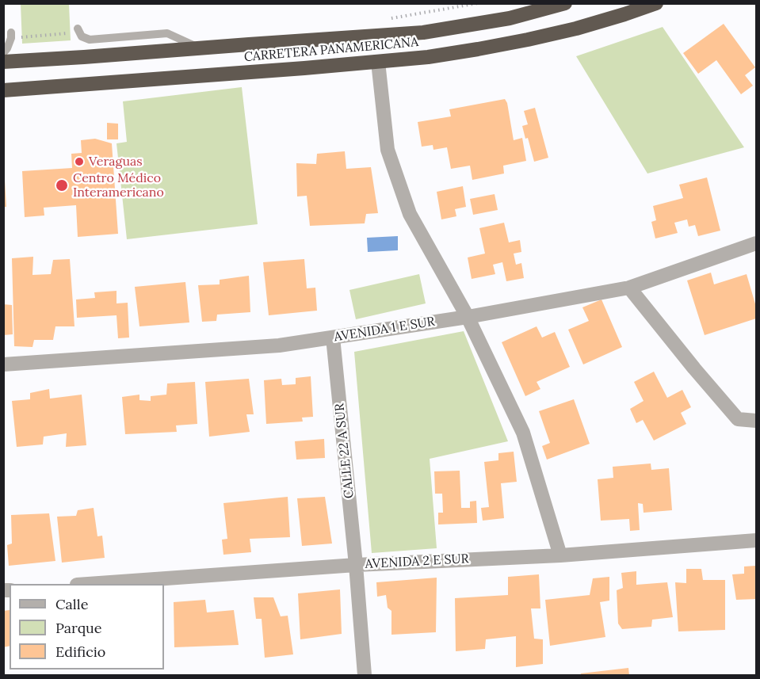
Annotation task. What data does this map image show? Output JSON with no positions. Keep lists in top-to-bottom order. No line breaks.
{"streets":{"highway":["CARRETERA PANAMERICANA"],"street":["AVENIDA 1 E SUR","CALLE 22 A SUR","AVENIDA 2 E SUR"]},"crossings":[["AVENIDA 1 E SUR","CALLE 22 A SUR"],["CALLE 22 A SUR","AVENIDA 2 E SUR"]],"places":["Veraguas","Centro Médico Interamericano"],"legend":["Calle","Parque","Edificio"]}
